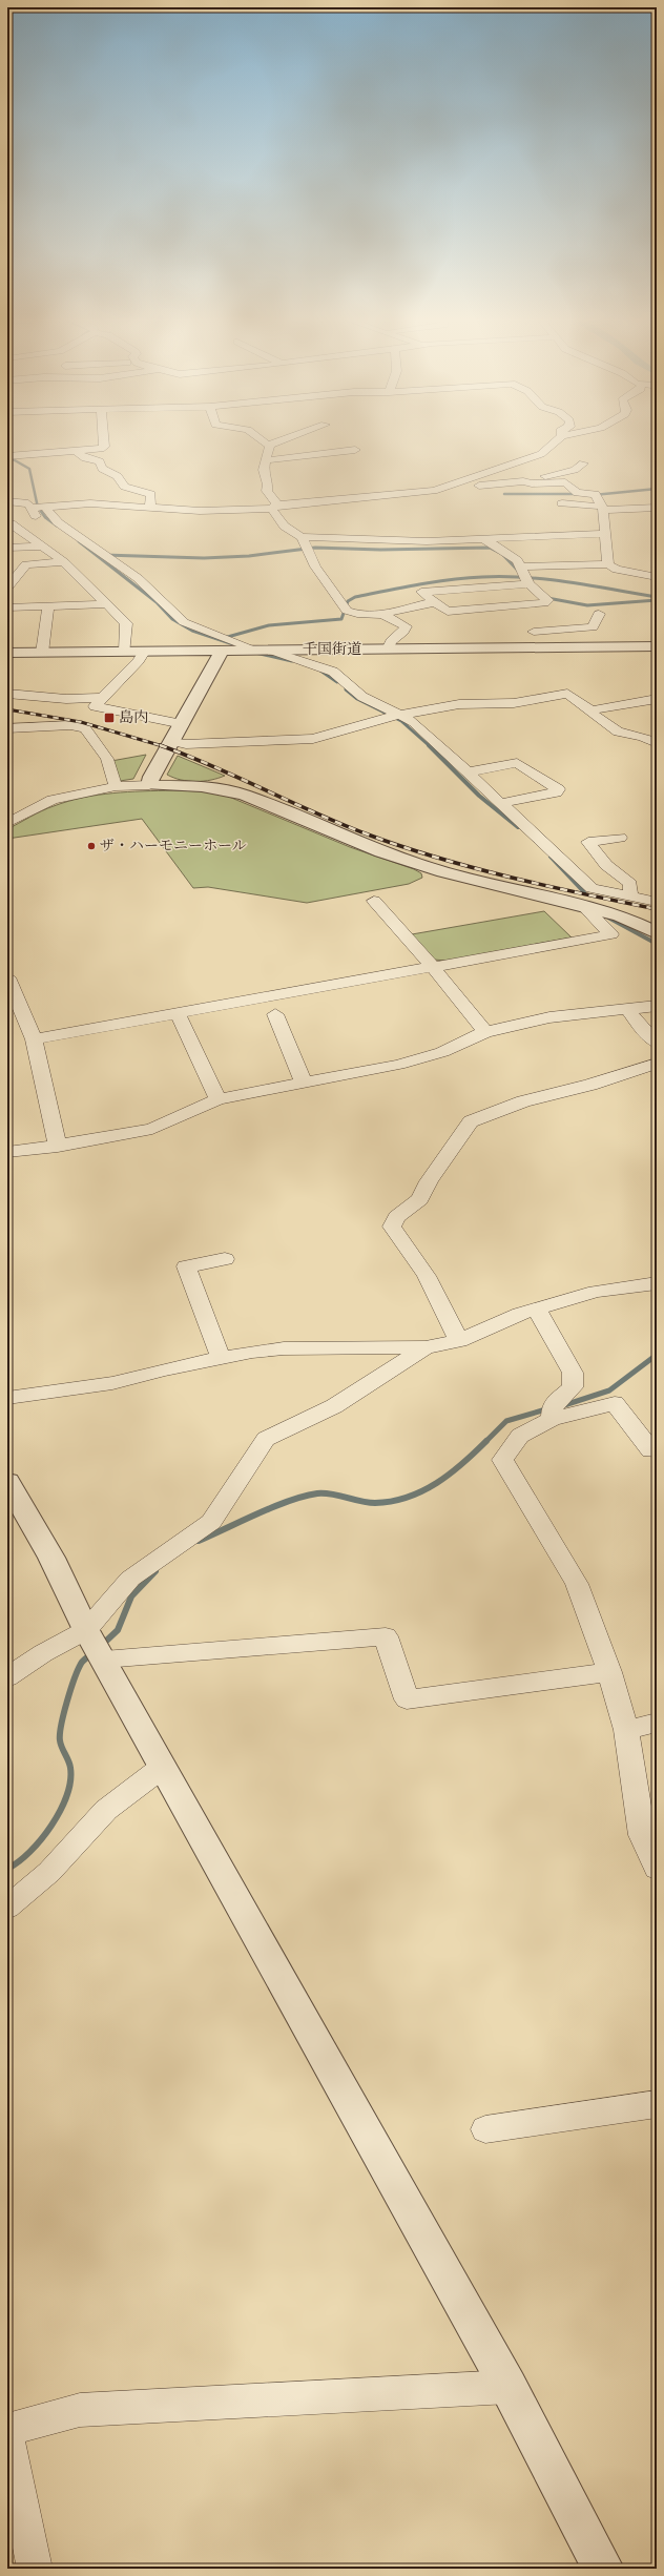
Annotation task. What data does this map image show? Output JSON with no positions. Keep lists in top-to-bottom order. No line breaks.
{"streets":{"street":["千国街道"]},"places":{"transit":["島内"],"other":["ザ・ハーモニーホール"]}}
